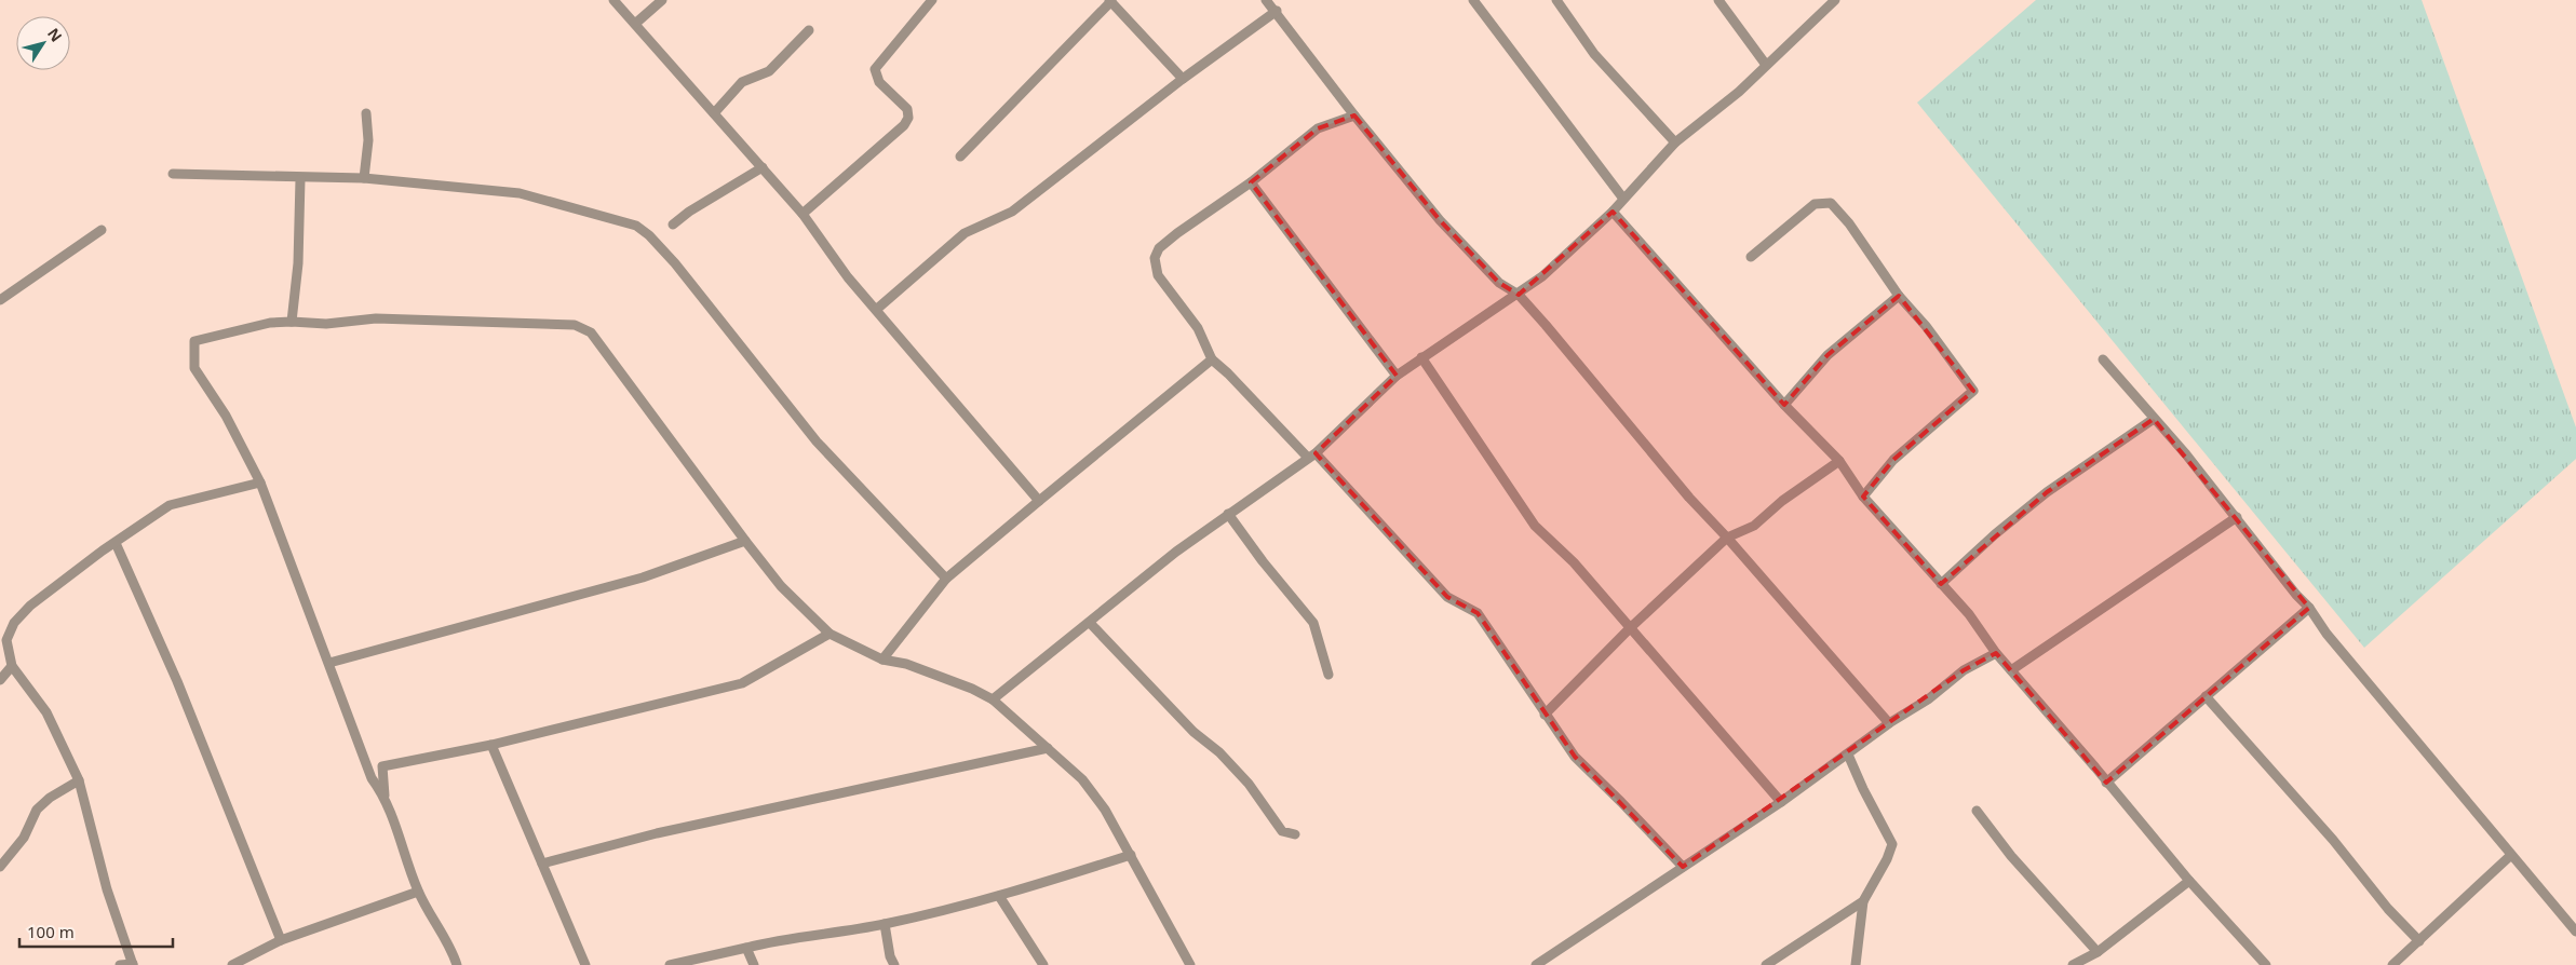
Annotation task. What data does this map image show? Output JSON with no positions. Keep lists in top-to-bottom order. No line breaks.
{"scale_bar":"100 m","north":"top right"}
